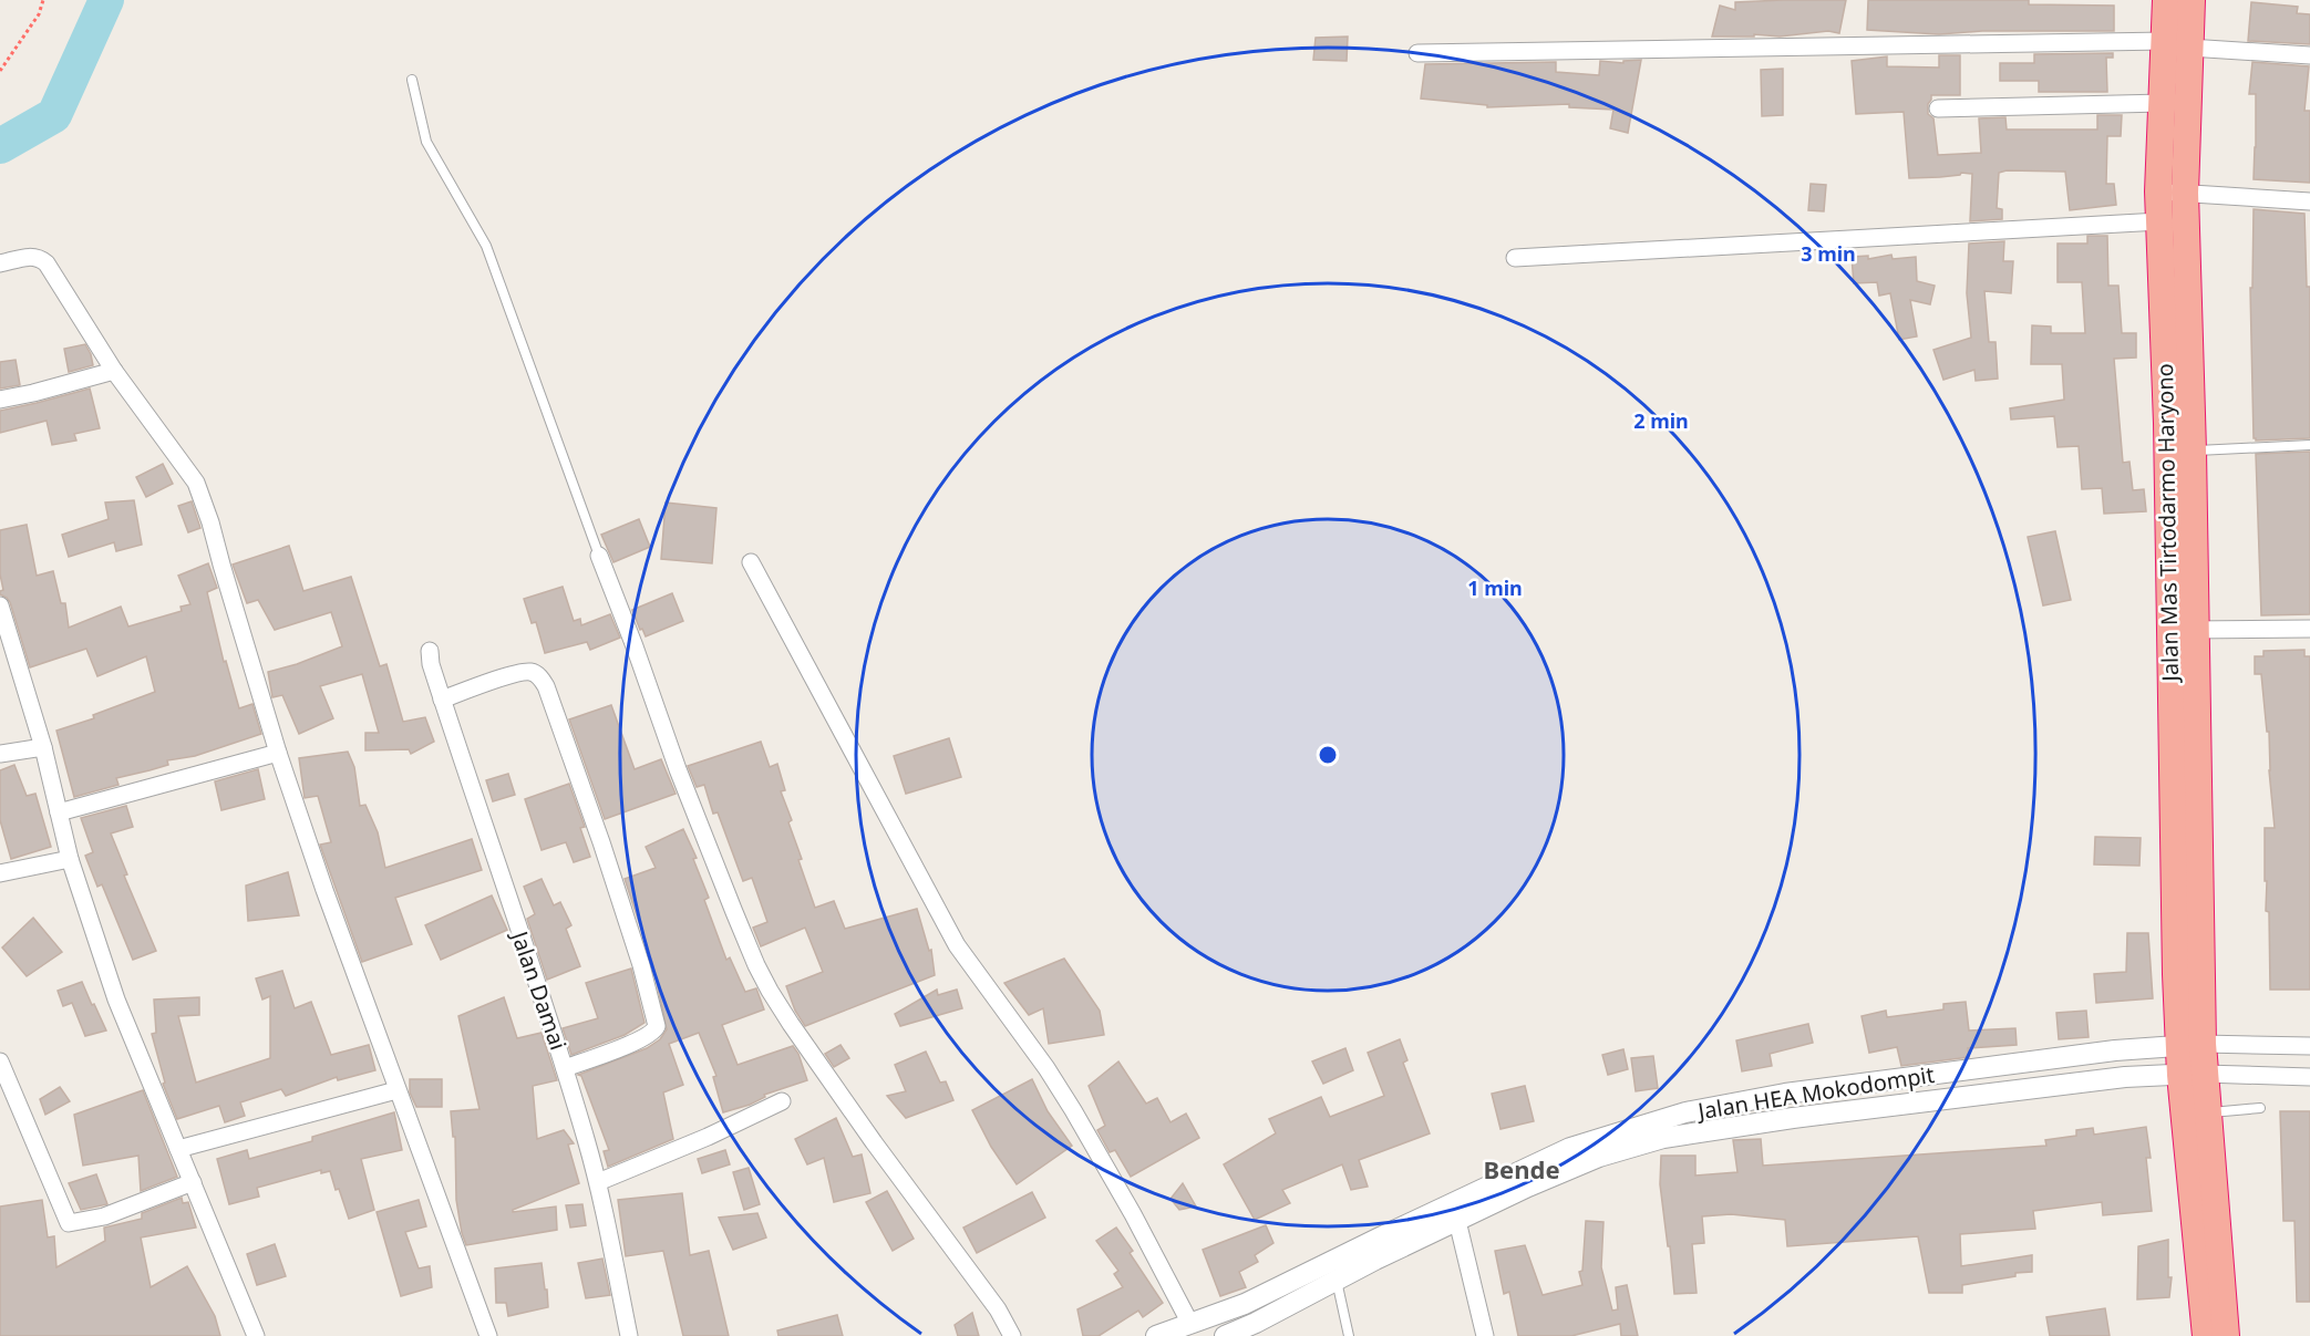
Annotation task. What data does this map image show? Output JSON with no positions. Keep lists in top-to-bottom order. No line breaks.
{"streets":{"highway":["Jalan Mas Tirtodarmo Haryono"],"street":["Jalan Damai","Jalan HEA Mokodompit"]},"crossings":[["Jalan Mas Tirtodarmo Haryono","Jalan HEA Mokodompit"]],"districts":["Bende"],"rings":["3 min","2 min","1 min"]}
